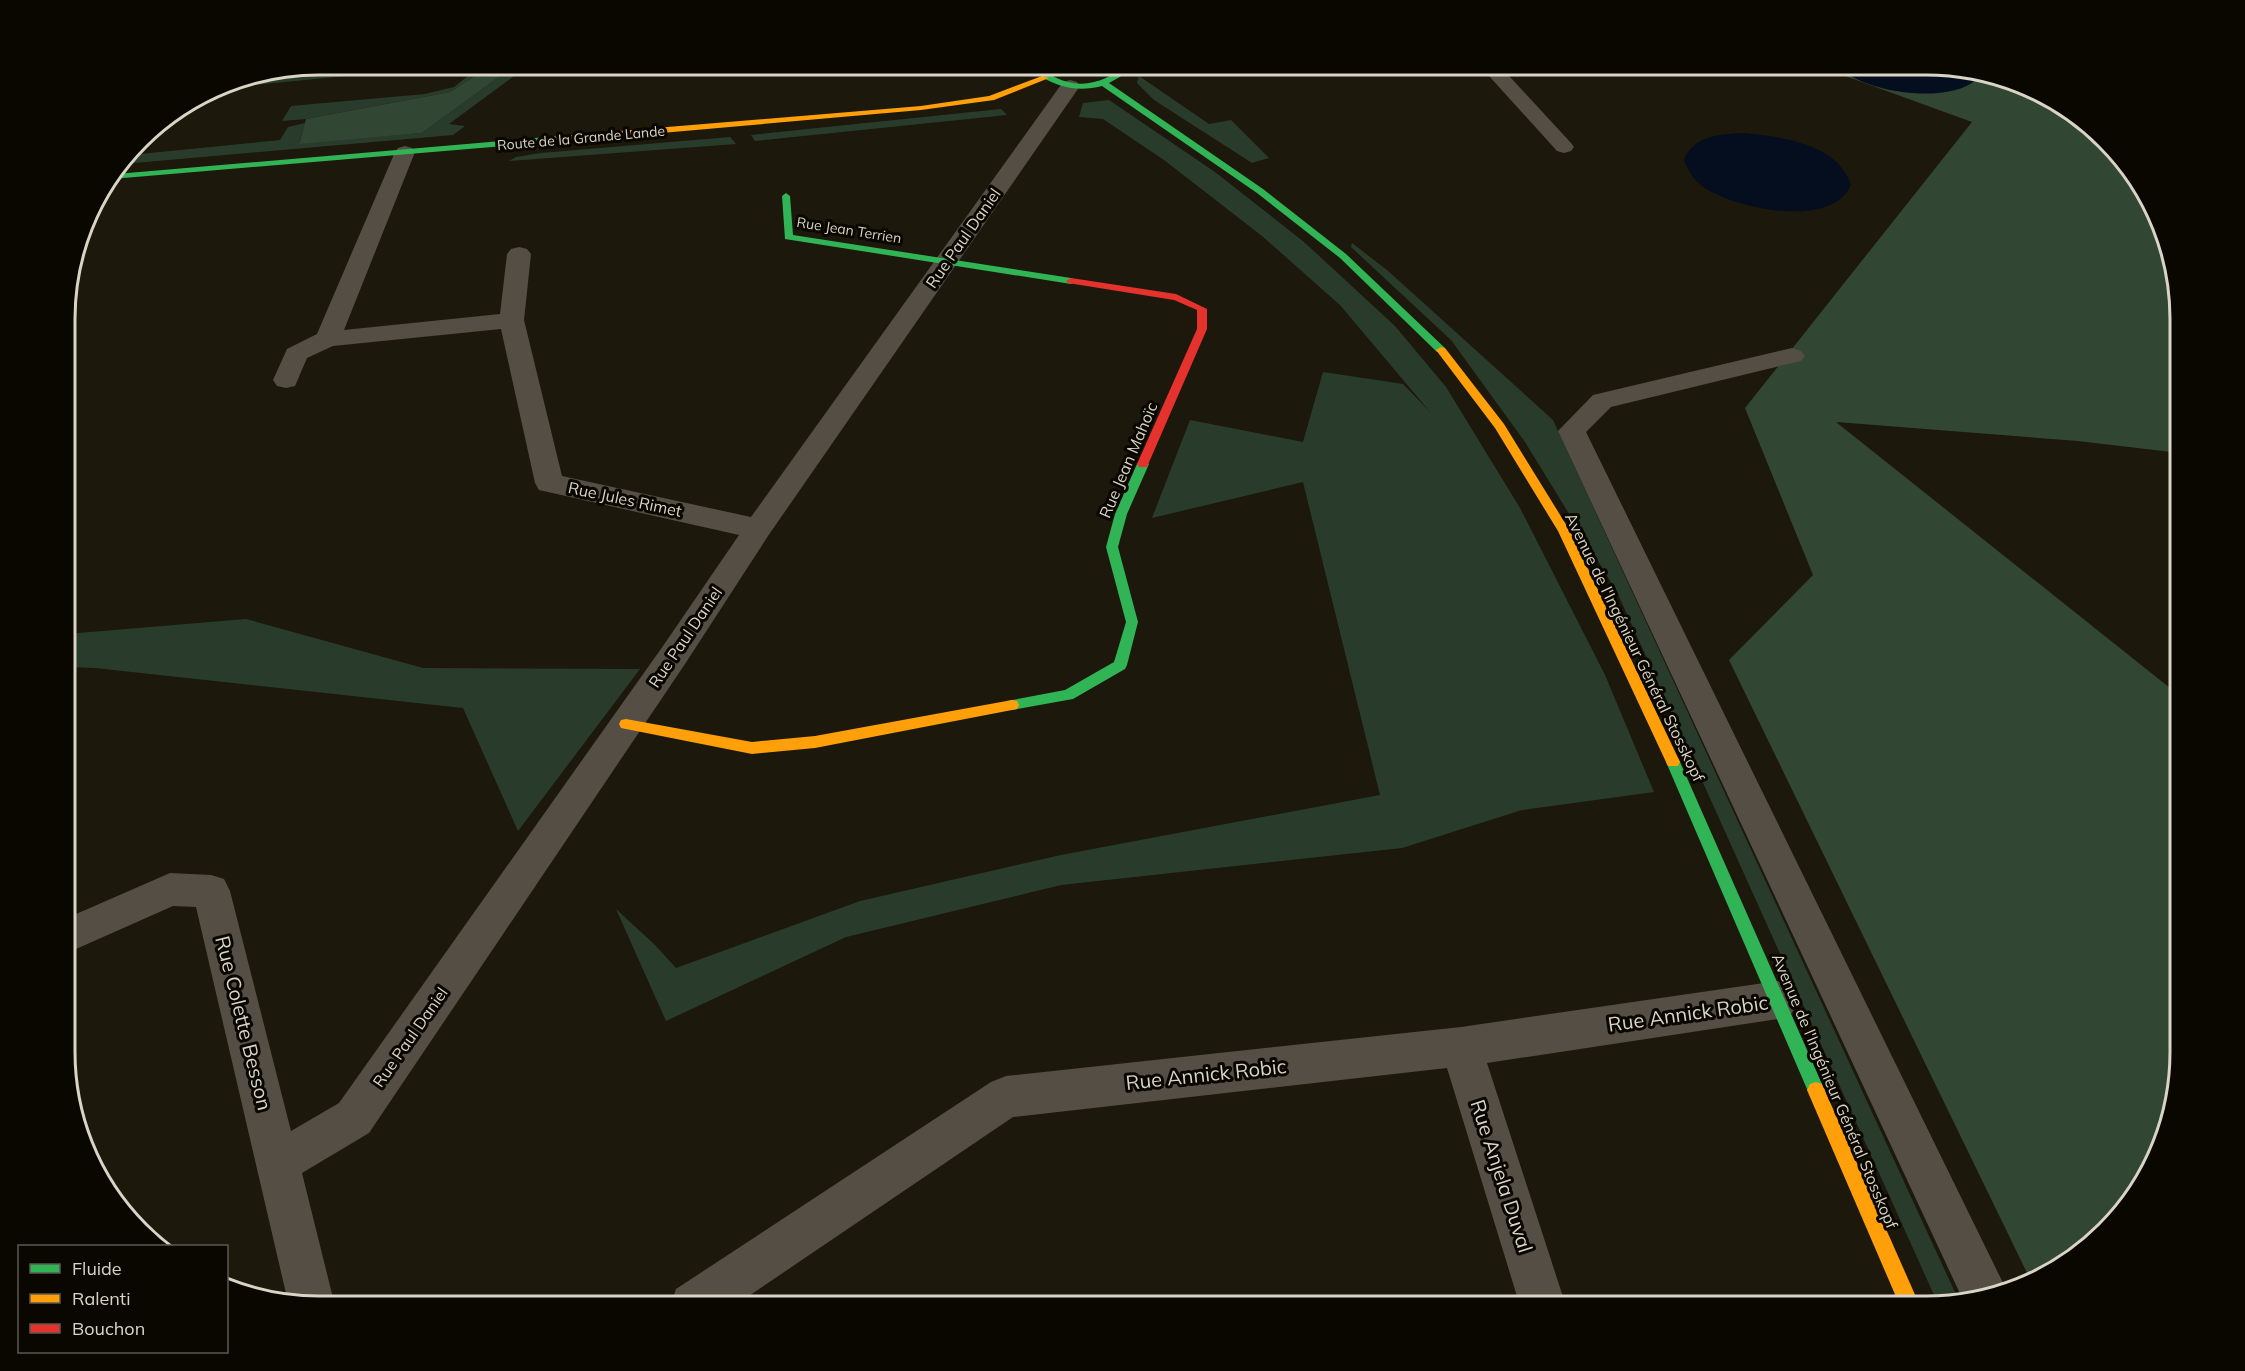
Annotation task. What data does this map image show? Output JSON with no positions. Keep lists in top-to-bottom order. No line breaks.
{"streets":{"street":["Route de la Grande Lande","Rue Jean Terrien","Rue Paul Daniel","Rue Jean Mahoïc","Rue Jules Rimet","Avenue de l'Ingénieur Général Stosskopf","Rue Annick Robic","Rue Colette Besson","Rue Anjela Duval"]},"crossings":[["Route de la Grande Lande","Rue Paul Daniel"],["Route de la Grande Lande","Avenue de l'Ingénieur Général Stosskopf"],["Rue Jean Terrien","Rue Paul Daniel"],["Rue Jean Terrien","Rue Jean Mahoïc"],["Rue Paul Daniel","Rue Jean Mahoïc"],["Rue Paul Daniel","Rue Jules Rimet"],["Rue Paul Daniel","Rue Colette Besson"],["Avenue de l'Ingénieur Général Stosskopf","Rue Annick Robic"],["Rue Annick Robic","Rue Anjela Duval"]],"legend":["Fluide","Ralenti","Bouchon"]}
